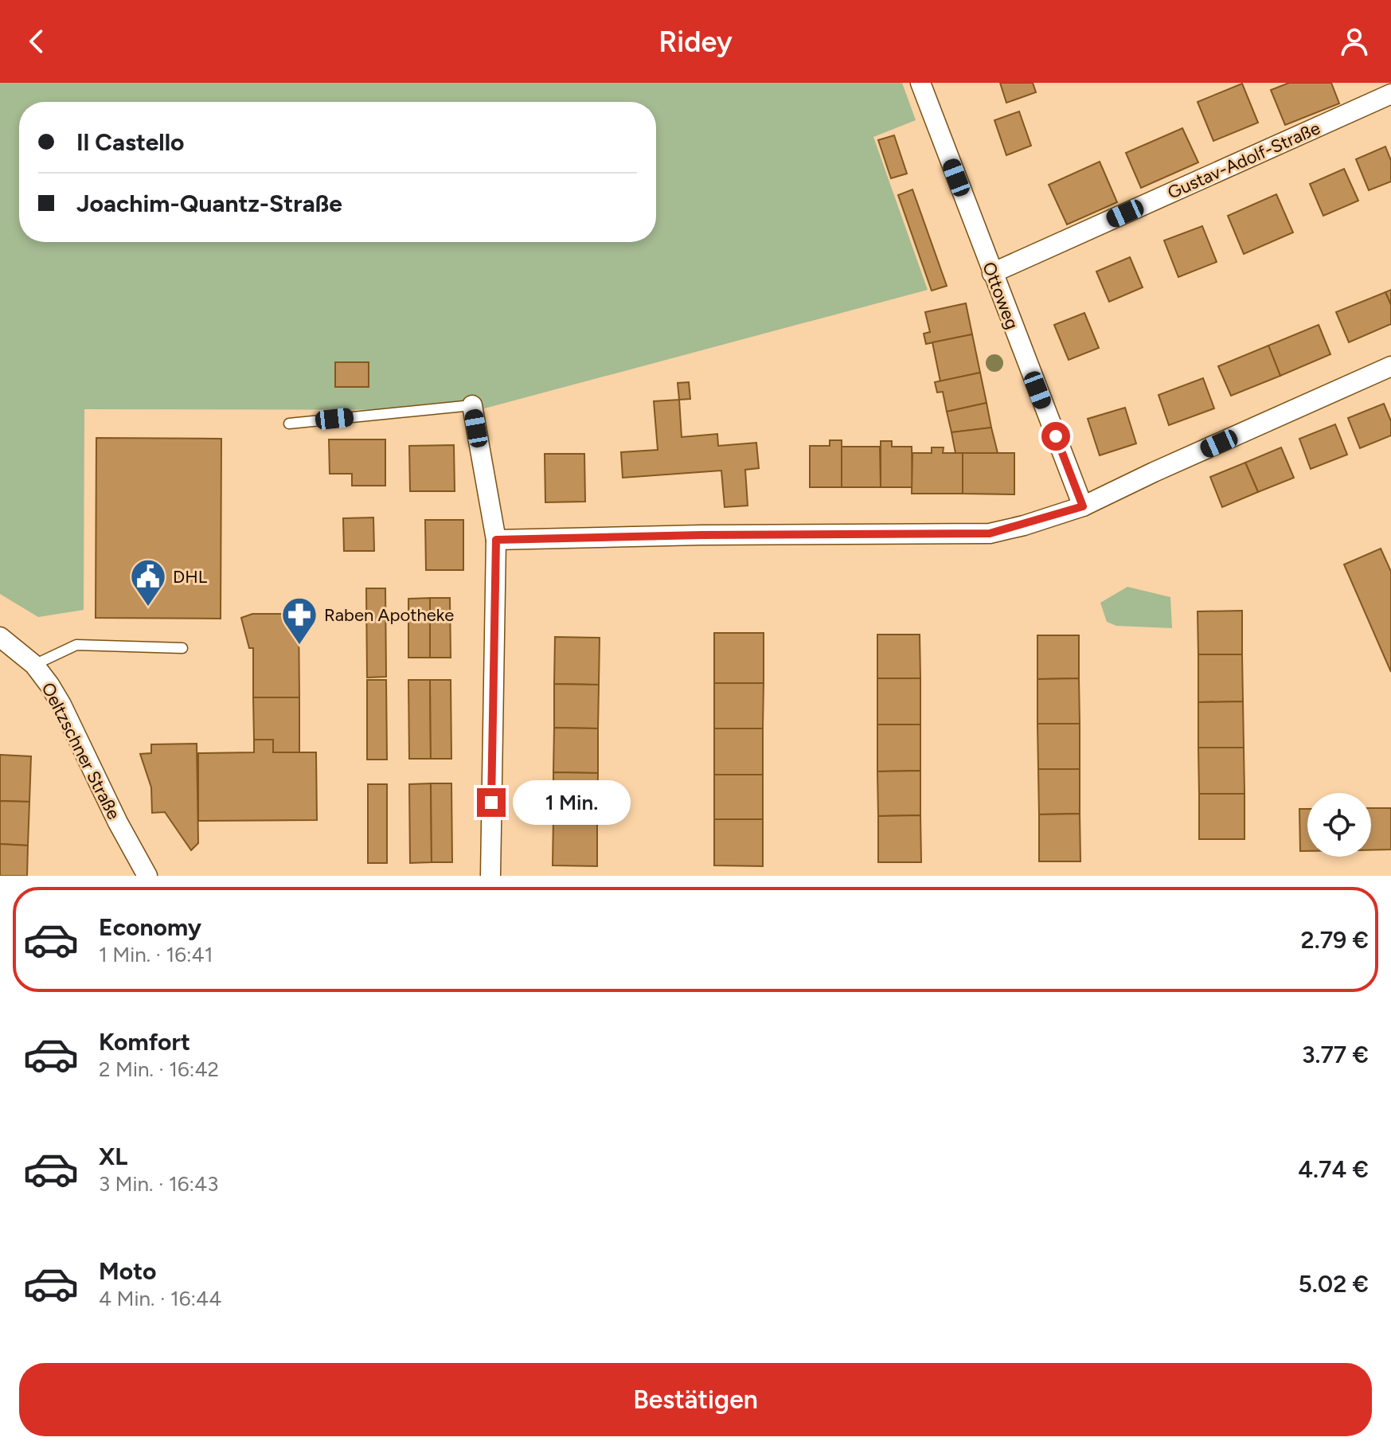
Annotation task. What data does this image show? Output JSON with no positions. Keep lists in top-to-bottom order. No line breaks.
{"streets":{"street":["Gustav-Adolf-Straße","Ottoweg","Oeltzschner Straße"]},"crossings":[["Gustav-Adolf-Straße","Ottoweg"]],"places":{"public building":["DHL"],"pharmacy":["Raben Apotheke"]},"page":{"header":"Ridey","banner":["Il Castello","Joachim-Quantz-Straße"],"bubble":"1 Min.","list":[{"name":"Economy","note":"1 Min. · 16:41","value":"2.79 €"},{"name":"Komfort","note":"2 Min. · 16:42","value":"3.77 €"},{"name":"XL","note":"3 Min. · 16:43","value":"4.74 €"},{"name":"Moto","note":"4 Min. · 16:44","value":"5.02 €"}],"buttons":"Bestätigen"}}
